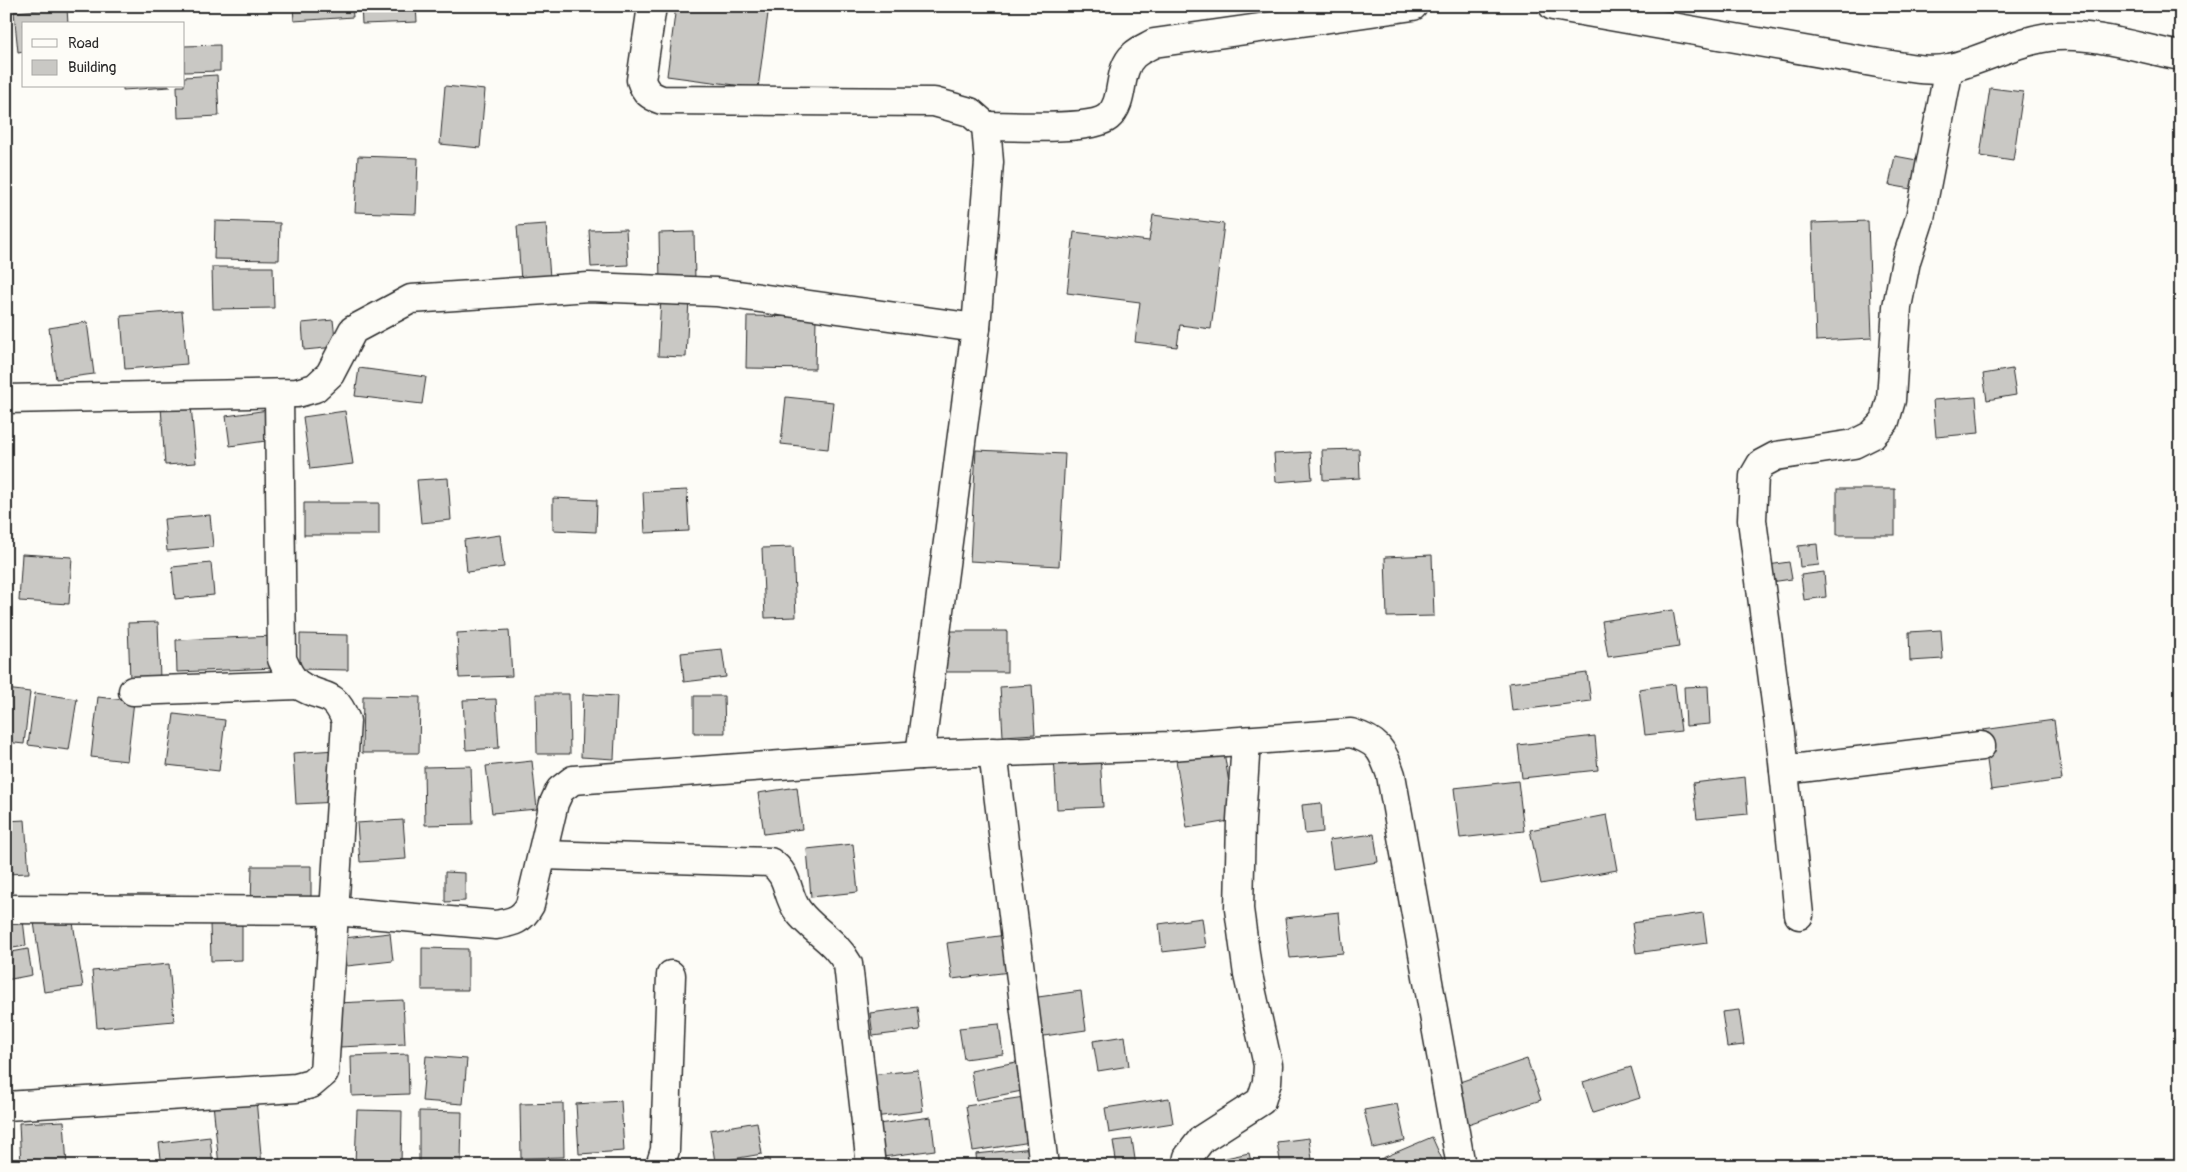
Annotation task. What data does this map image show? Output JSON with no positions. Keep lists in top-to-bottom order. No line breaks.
{"legend":["Road","Building"]}
